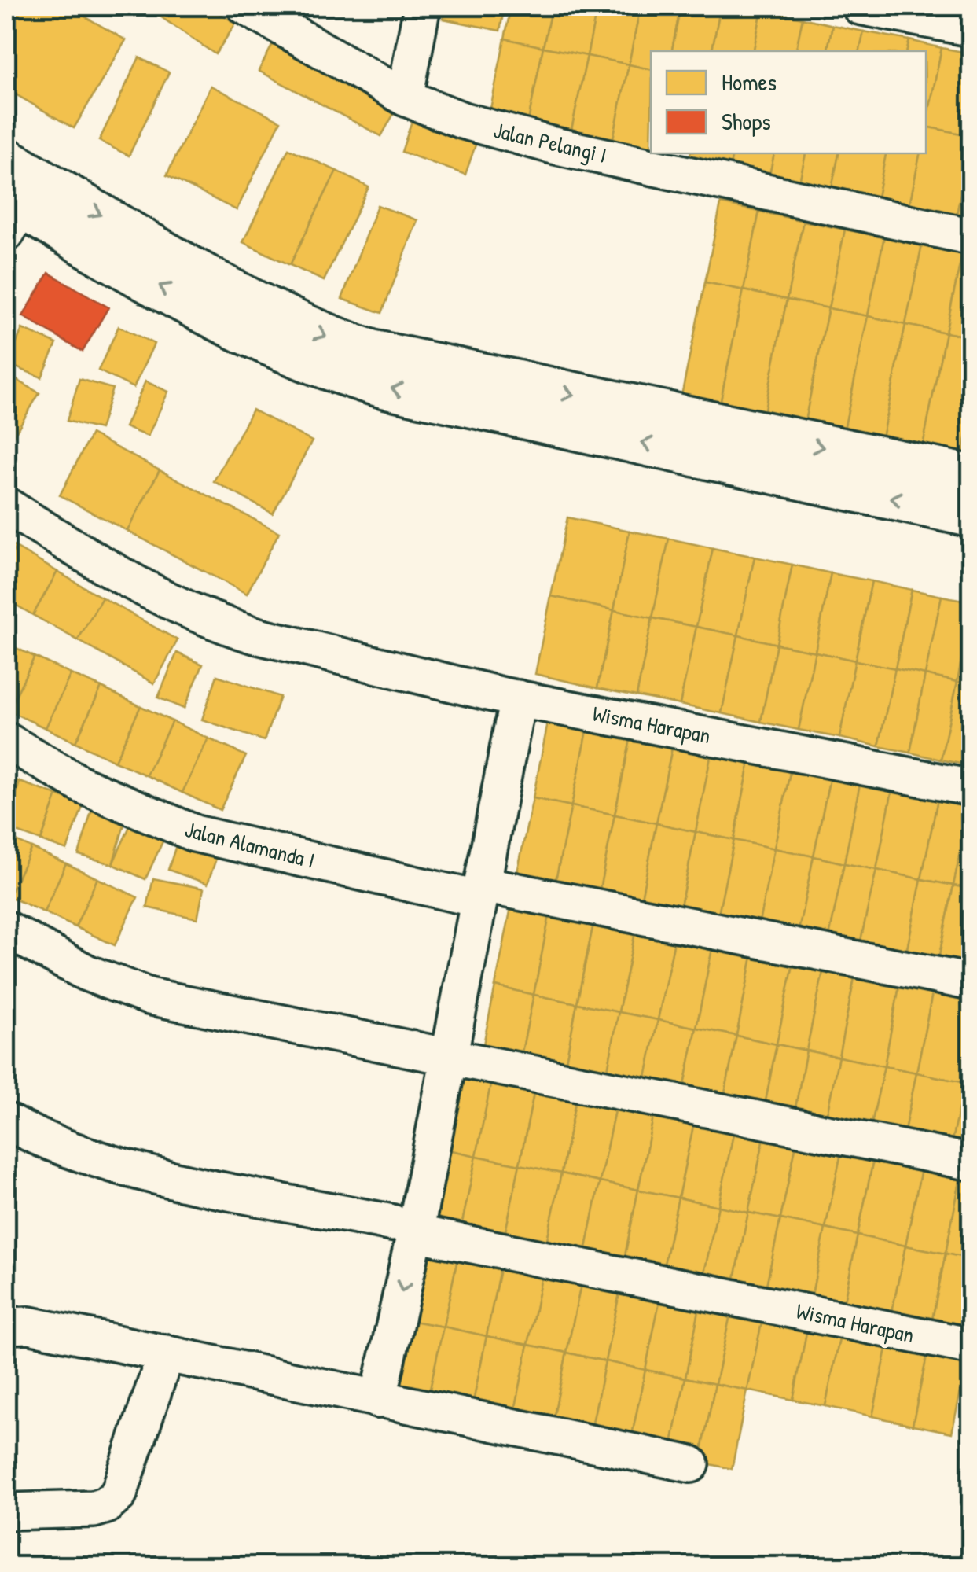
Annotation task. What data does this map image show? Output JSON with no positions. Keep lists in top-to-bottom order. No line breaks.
{"streets":{"street":["Jalan Pelangi I","Wisma Harapan","Jalan Alamanda I"]},"legend":["Homes","Shops"]}
